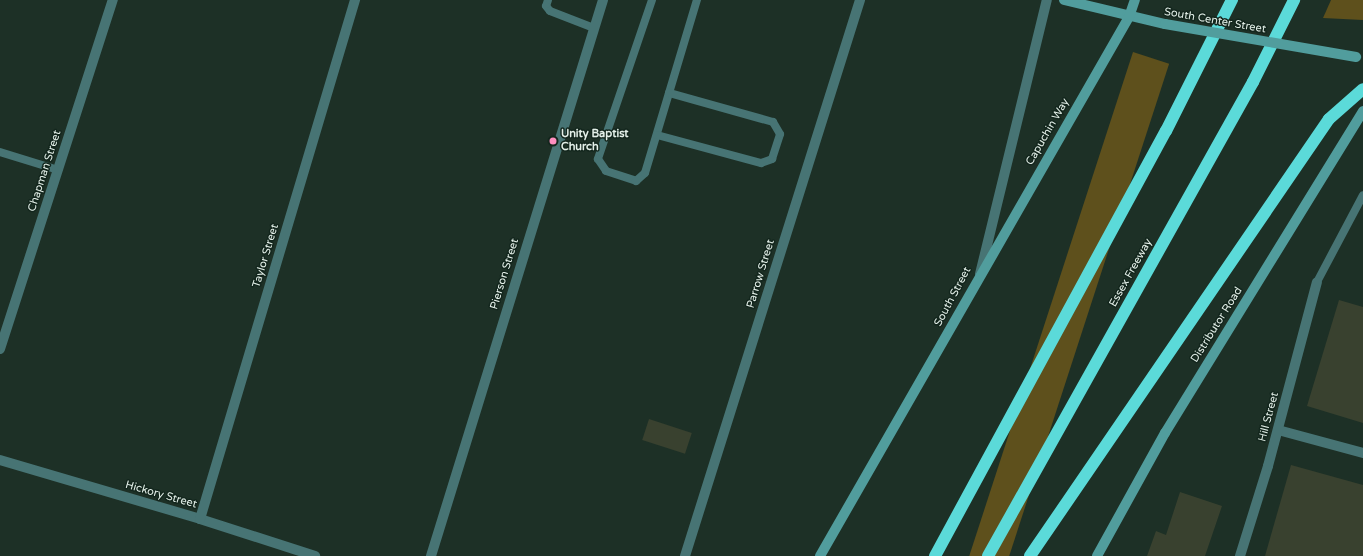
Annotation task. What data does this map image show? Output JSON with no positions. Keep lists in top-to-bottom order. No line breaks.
{"streets":{"highway":["Essex Freeway"],"main road":["South Center Street","Capuchin Way","South Street","Distributor Road"],"street":["Chapman Street","Taylor Street","Pierson Street","Parrow Street","Hill Street","Hickory Street"]},"crossings":[["South Center Street","Capuchin Way"],["Capuchin Way","South Street"],["Taylor Street","Hickory Street"]],"places":["Unity Baptist Church"]}
